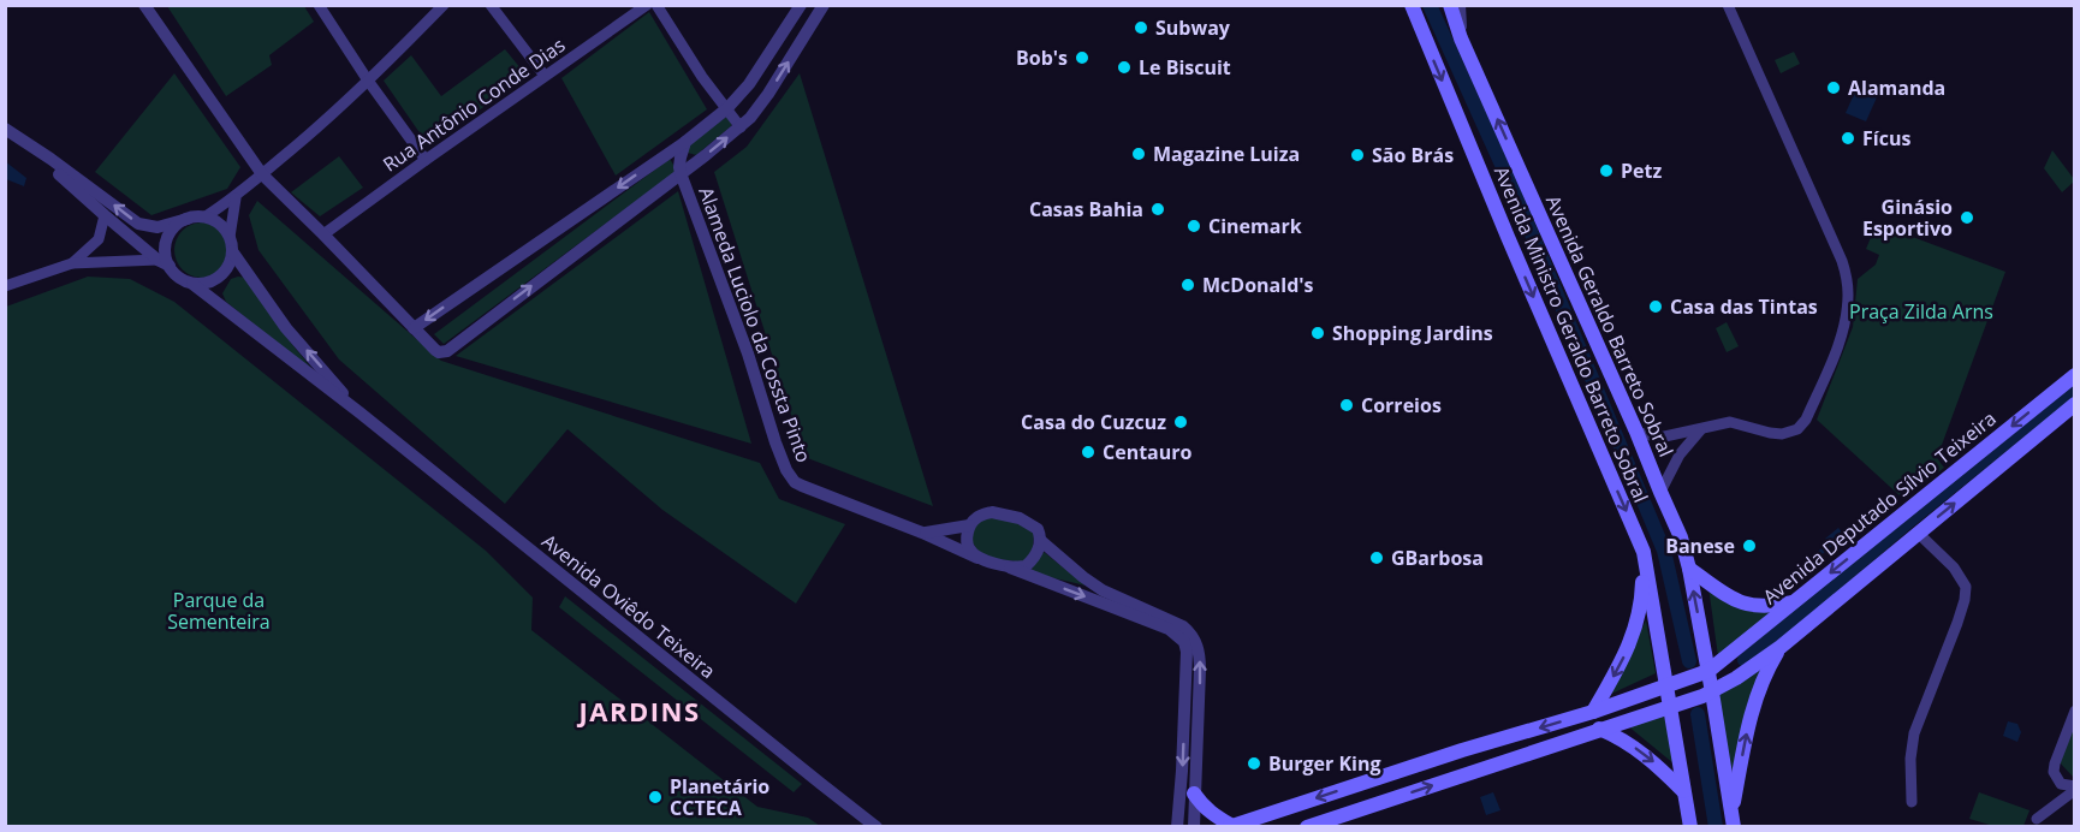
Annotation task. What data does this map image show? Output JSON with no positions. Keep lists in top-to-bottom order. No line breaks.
{"streets":{"main road":["Avenida Geraldo Barreto Sobral","Avenida Ministro Geraldo Barreto Sobral","Avenida Deputado Sílvio Teixeira"],"street":["Rua Antônio Conde Dias","Alameda Luciolo da Cossta Pinto","Avenida Oviêdo Teixeira"]},"crossings":[["Avenida Geraldo Barreto Sobral","Avenida Deputado Sílvio Teixeira"],["Avenida Ministro Geraldo Barreto Sobral","Avenida Deputado Sílvio Teixeira"]],"one_way":["Avenida Geraldo Barreto Sobral","Avenida Ministro Geraldo Barreto Sobral"],"districts":["JARDINS"],"parks":["Praça Zilda Arns","Parque da Sementeira"],"places":["Subway","Bob's","Le Biscuit","Alamanda","Fícus","Magazine Luiza","São Brás","Petz","Casas Bahia","Ginásio Esportivo","Cinemark","McDonald's","Casa das Tintas","Shopping Jardins","Correios","Casa do Cuzcuz","Centauro","Banese","GBarbosa","Burger King","Planetário CCTECA"]}
